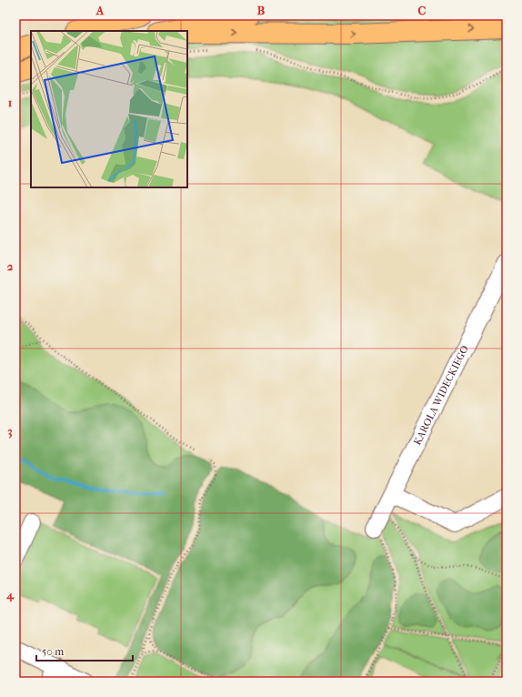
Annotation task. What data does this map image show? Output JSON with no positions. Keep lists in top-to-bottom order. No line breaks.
{"streets":{"street":["KAROLA WIDECKIEGO"]},"scale_bar":"50 m","grid":{"columns":["A","B","C"],"rows":["1","2","3","4"]}}
